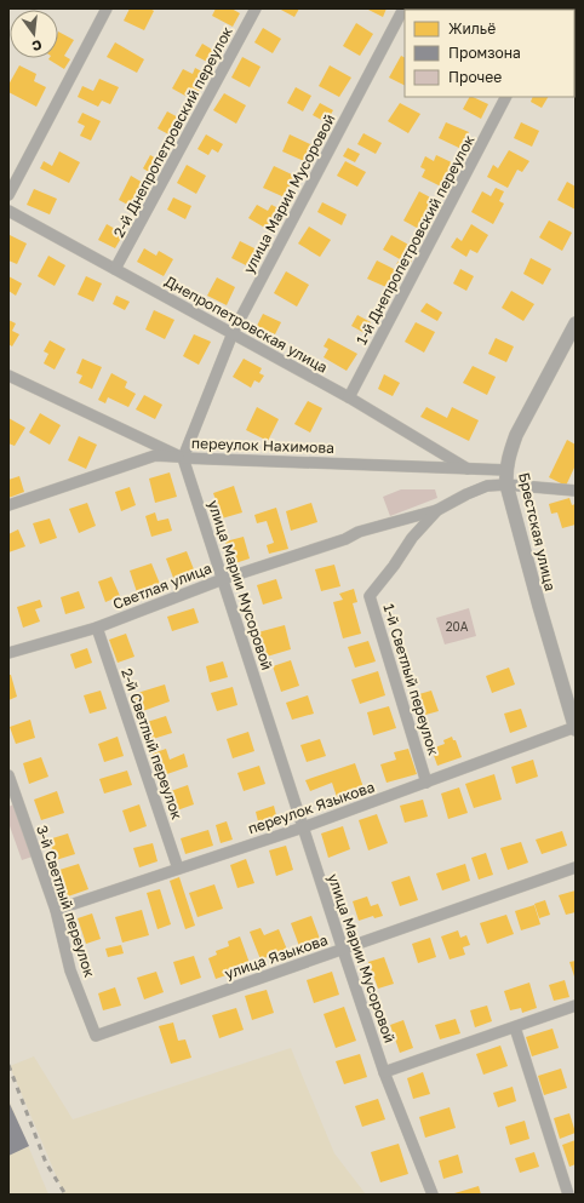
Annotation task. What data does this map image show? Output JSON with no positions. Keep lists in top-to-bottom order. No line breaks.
{"streets":{"street":["2-й Днепропетровский переулок","улица Марии Мусоровой","1-й Днепропетровский переулок","Днепропетровская улица","переулок Нахимова","Брестская улица","Светлая улица","1-й Светлый переулок","2-й Светлый переулок","переулок Языкова","3-й Светлый переулок","улица Языкова"]},"crossings":[["2-й Днепропетровский переулок","Днепропетровская улица"],["улица Марии Мусоровой","Днепропетровская улица"],["улица Марии Мусоровой","переулок Нахимова"],["улица Марии Мусоровой","Светлая улица"],["улица Марии Мусоровой","переулок Языкова"],["улица Марии Мусоровой","улица Языкова"],["1-й Днепропетровский переулок","Днепропетровская улица"],["Днепропетровская улица","переулок Нахимова"],["переулок Нахимова","Брестская улица"],["Брестская улица","1-й Светлый переулок"],["Брестская улица","переулок Языкова"],["Светлая улица","1-й Светлый переулок"],["Светлая улица","2-й Светлый переулок"],["1-й Светлый переулок","переулок Языкова"],["2-й Светлый переулок","переулок Языкова"],["переулок Языкова","3-й Светлый переулок"],["3-й Светлый переулок","улица Языкова"]],"house_numbers":["20А"],"legend":["Жильё","Промзона","Прочее"],"north":"bottom"}
